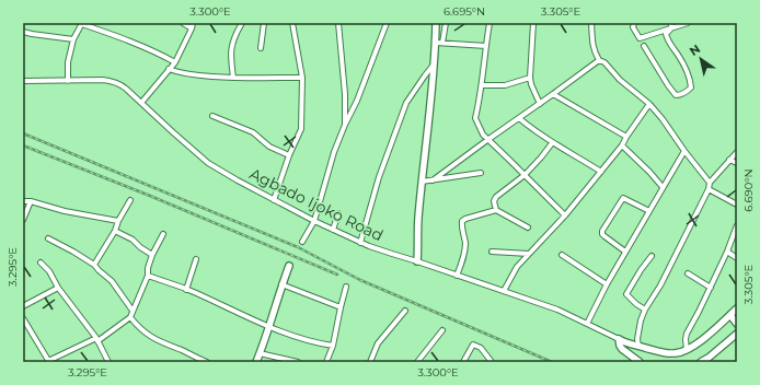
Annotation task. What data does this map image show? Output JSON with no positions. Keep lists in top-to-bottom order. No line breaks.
{"streets":{"main road":["Agbado Ijoko Road"]},"north":"top left","coordinates":["3.300°E","6.695°N","3.305°E","6.690°N","3.295°E"]}
